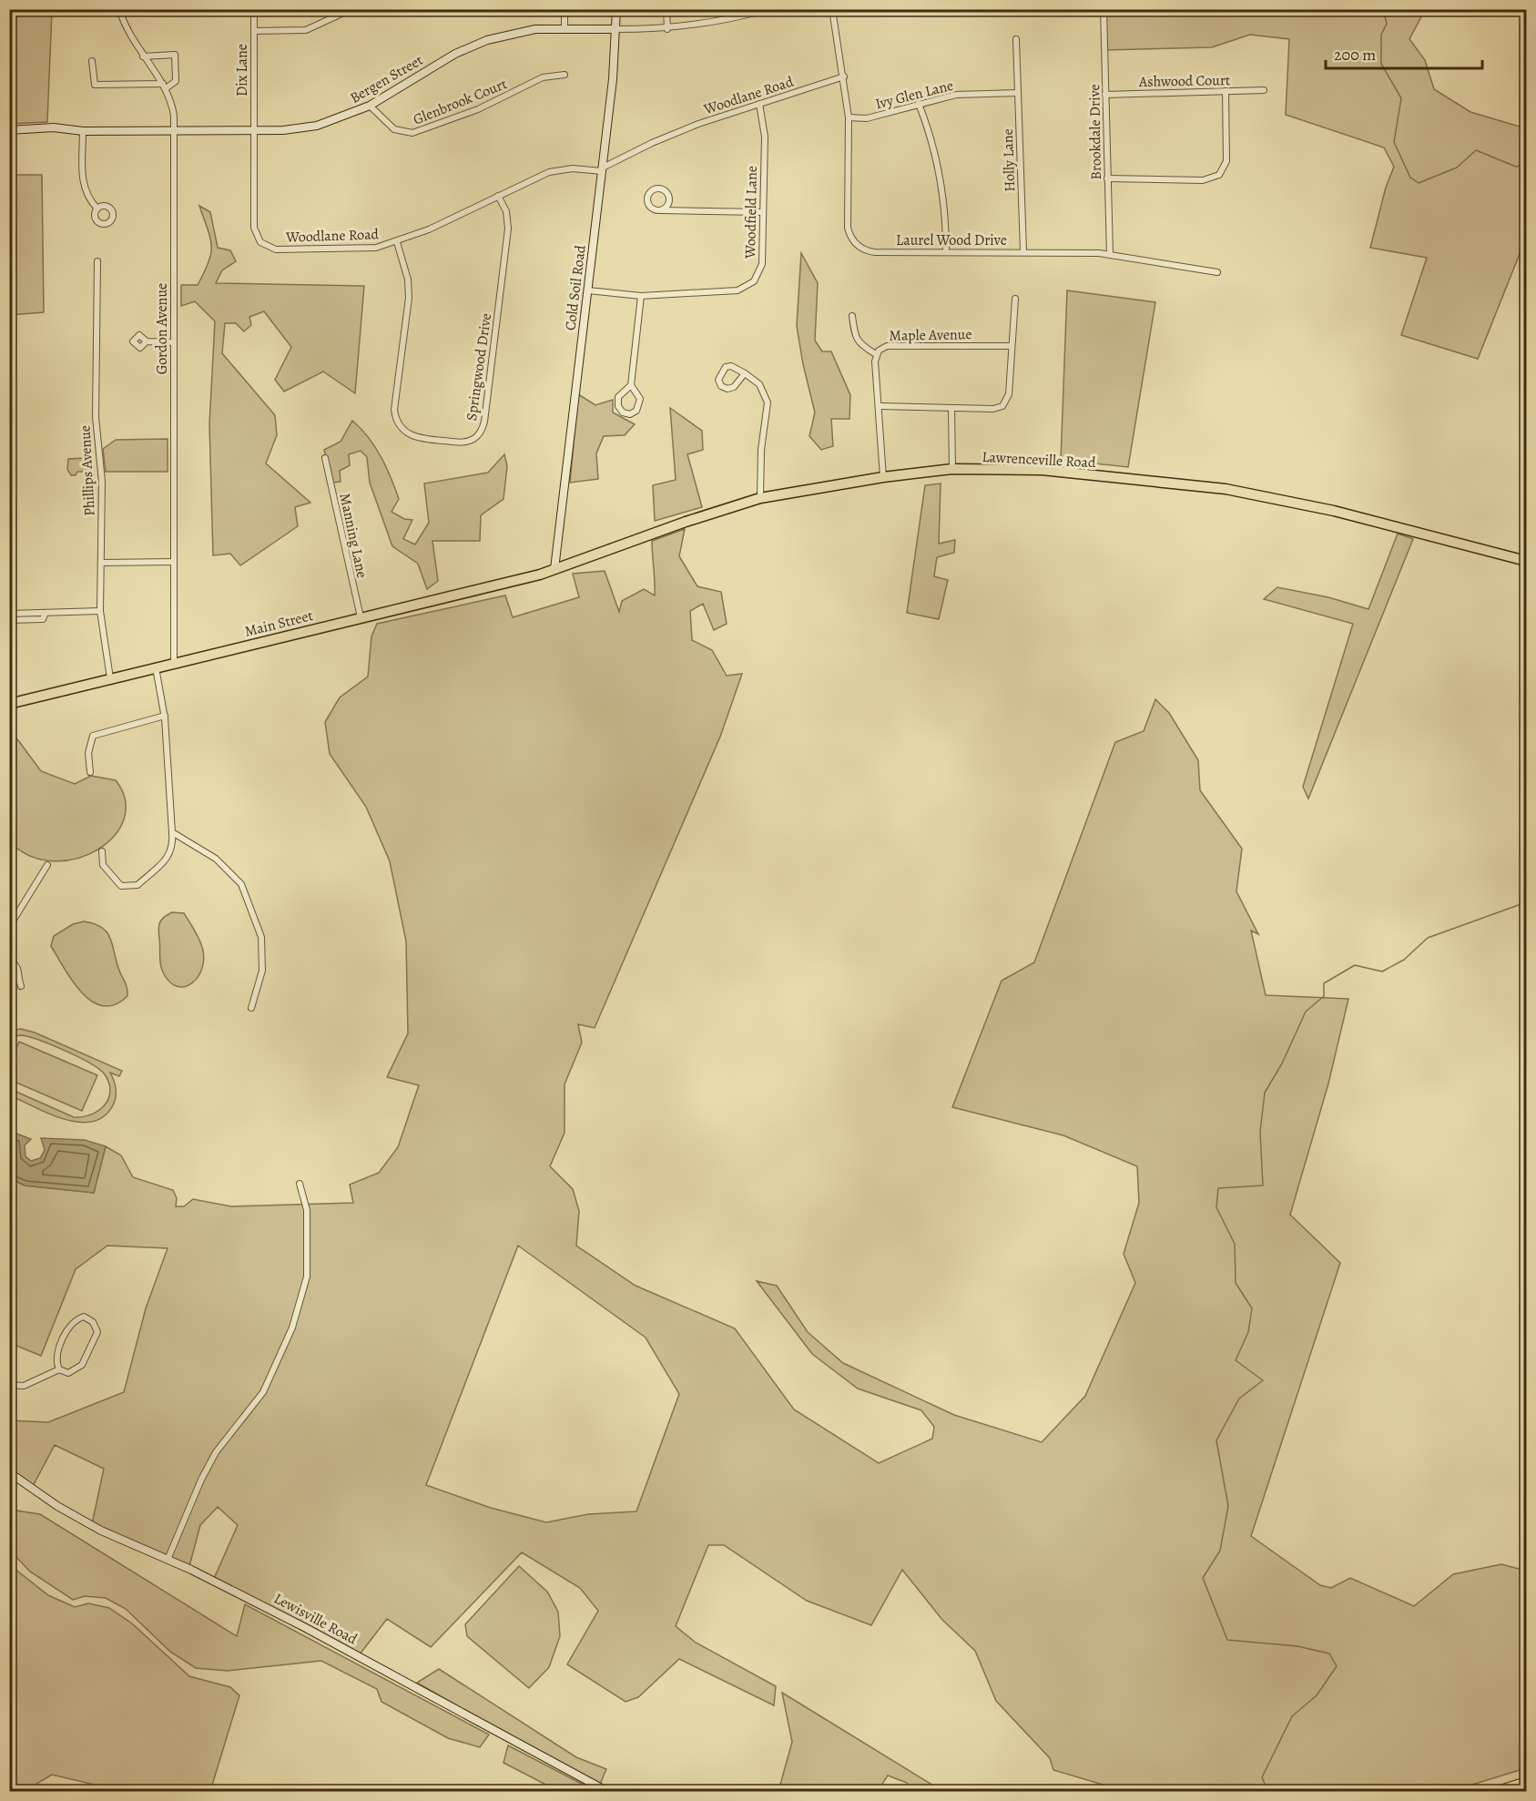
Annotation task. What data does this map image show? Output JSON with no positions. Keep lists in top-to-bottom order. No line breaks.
{"streets":{"highway":["Lawrenceville Road","Main Street"],"street":["Dix Lane","Bergen Street","Ashwood Court","Ivy Glen Lane","Woodlane Road","Glenbrook Court","Brookdale Drive","Holly Lane","Woodfield Lane","Laurel Wood Drive","Cold Soil Road","Gordon Avenue","Maple Avenue","Springwood Drive","Phillips Avenue","Manning Lane","Lewisville Road"]},"crossings":[["Dix Lane","Bergen Street"],["Dix Lane","Woodlane Road"],["Bergen Street","Woodlane Road"],["Bergen Street","Glenbrook Court"],["Bergen Street","Cold Soil Road"],["Bergen Street","Gordon Avenue"],["Ashwood Court","Brookdale Drive"],["Ivy Glen Lane","Holly Lane"],["Ivy Glen Lane","Laurel Wood Drive"],["Woodlane Road","Woodfield Lane"],["Woodlane Road","Laurel Wood Drive"],["Woodlane Road","Cold Soil Road"],["Woodlane Road","Springwood Drive"],["Brookdale Drive","Laurel Wood Drive"],["Holly Lane","Laurel Wood Drive"],["Woodfield Lane","Cold Soil Road"],["Cold Soil Road","Lawrenceville Road"],["Cold Soil Road","Main Street"],["Gordon Avenue","Main Street"],["Maple Avenue","Lawrenceville Road"],["Lawrenceville Road","Main Street"],["Phillips Avenue","Main Street"],["Manning Lane","Main Street"]],"scale_bar":"200 m"}
